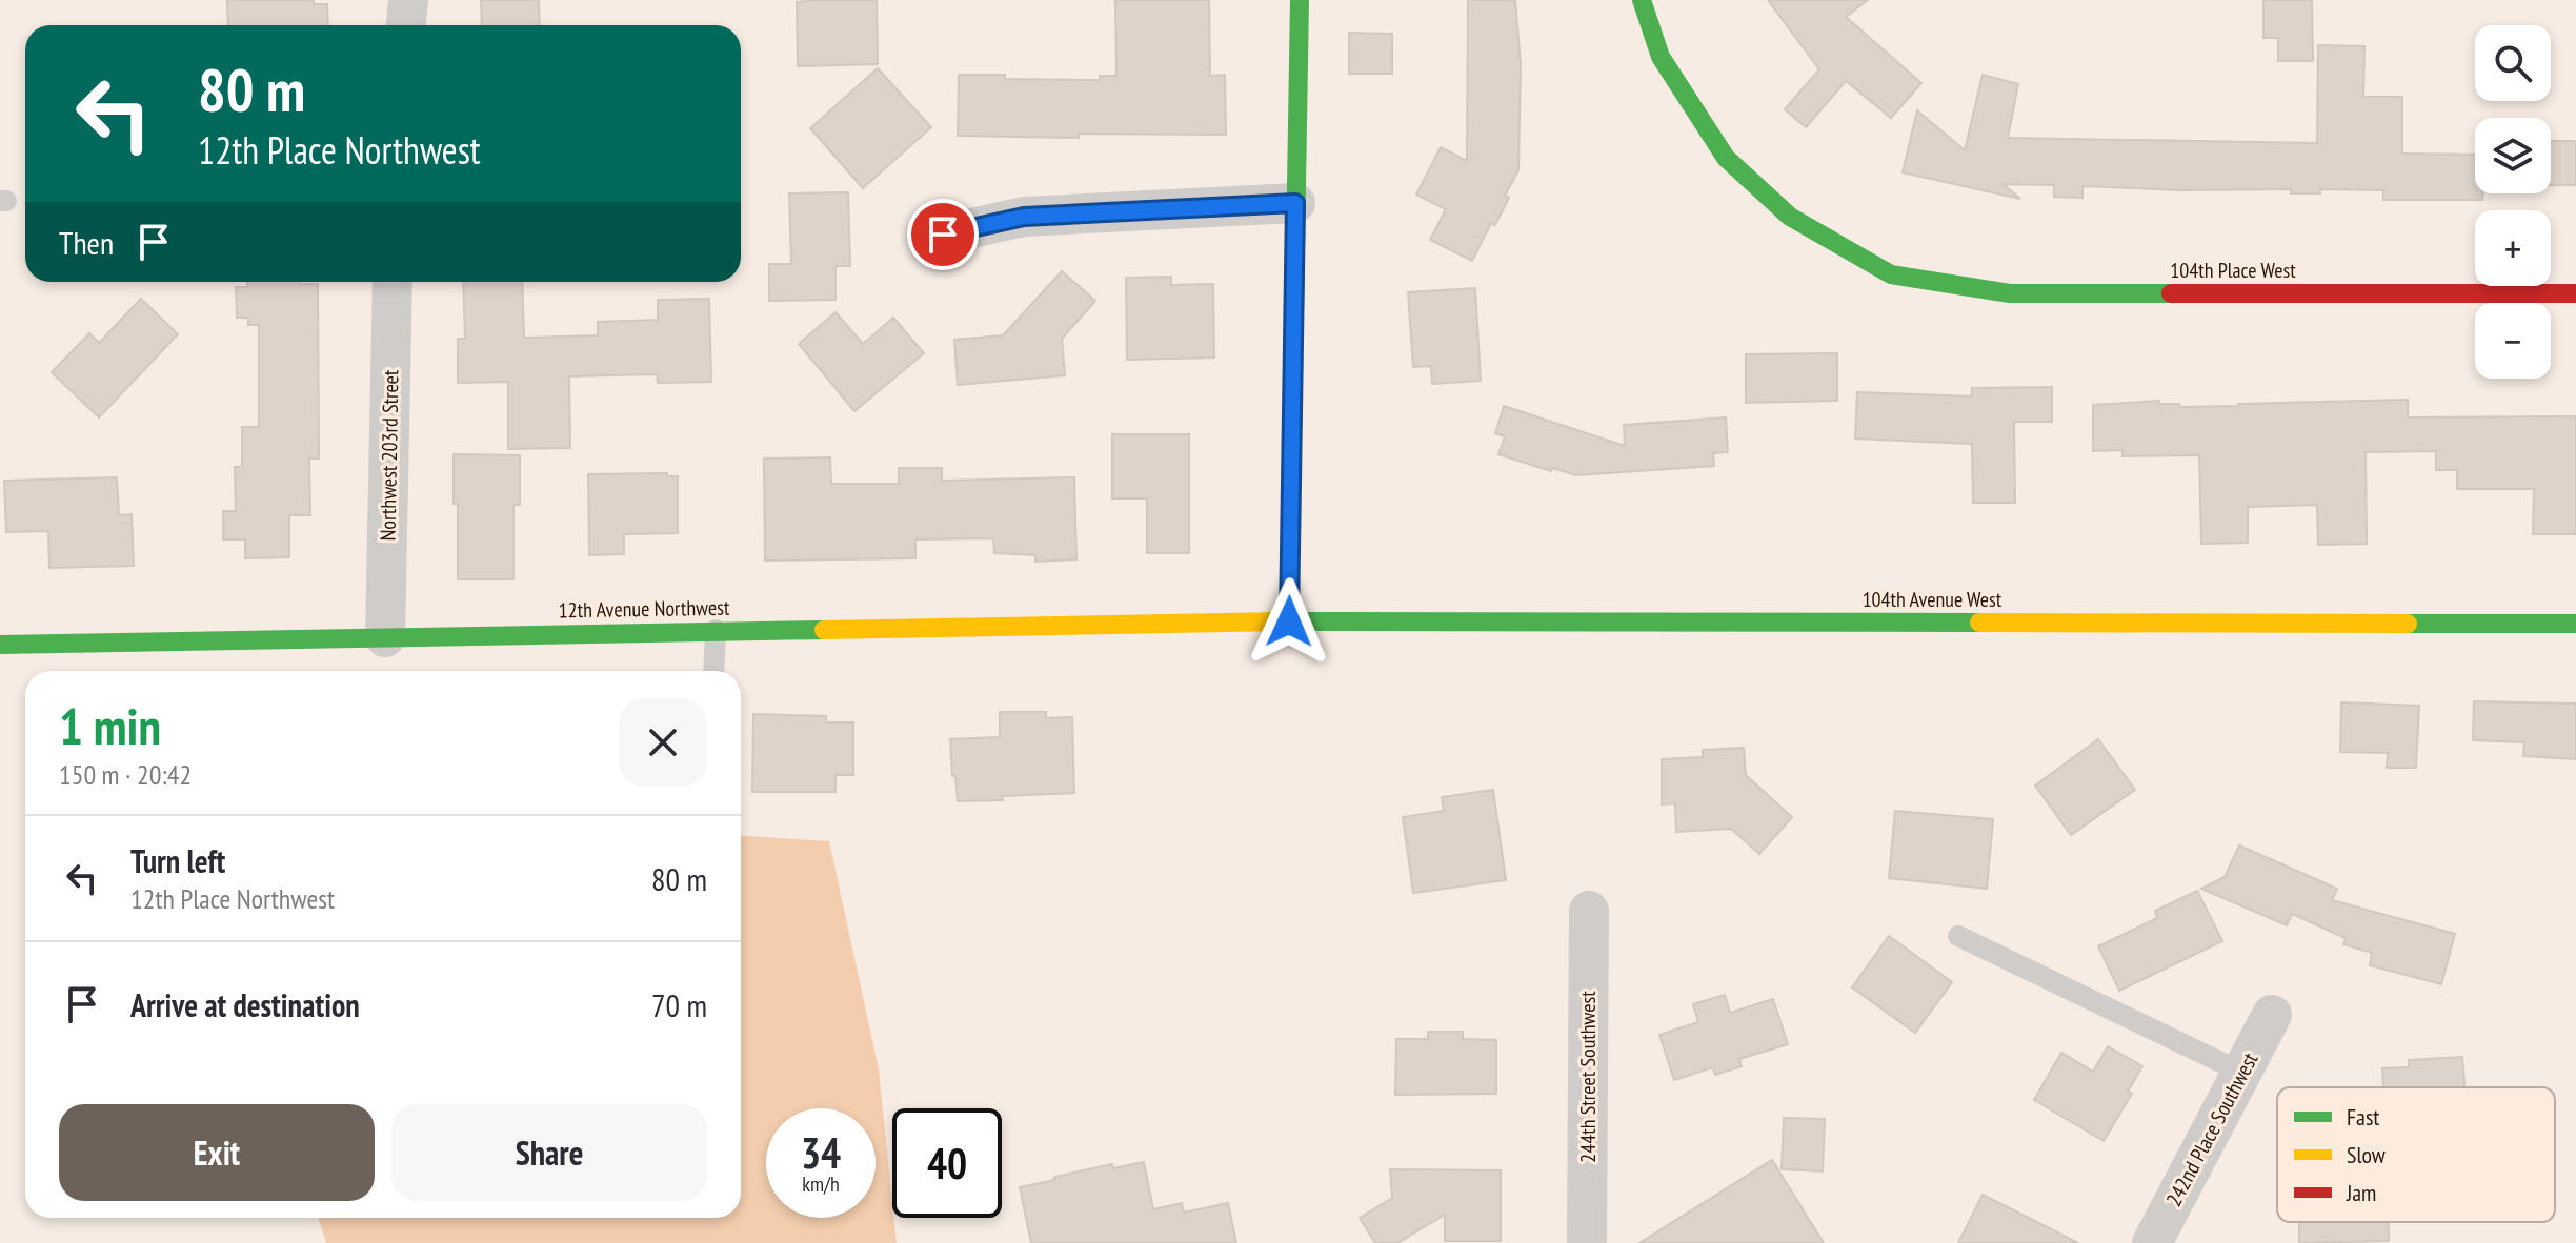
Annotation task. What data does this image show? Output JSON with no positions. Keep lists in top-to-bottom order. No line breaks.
{"streets":{"street":["104th Place West","Northwest 203rd Street","104th Avenue West","12th Avenue Northwest","244th Street Southwest","242nd Place Southwest"]},"crossings":[["Northwest 203rd Street","12th Avenue Northwest"],["104th Avenue West","12th Avenue Northwest"]],"legend":["Fast","Slow","Jam"],"page":{"map_buttons":["+","−"],"turn":["80 m","12th Place Northwest"],"then":"Then","heading":["1 min","150 m · 20:42"],"list":[{"name":"Turn left","note":"12th Place Northwest","value":"80 m"},{"name":"Arrive at destination","value":"70 m"}],"buttons":["Exit","Share"],"speed":"34 km/h","limit":"40"}}
